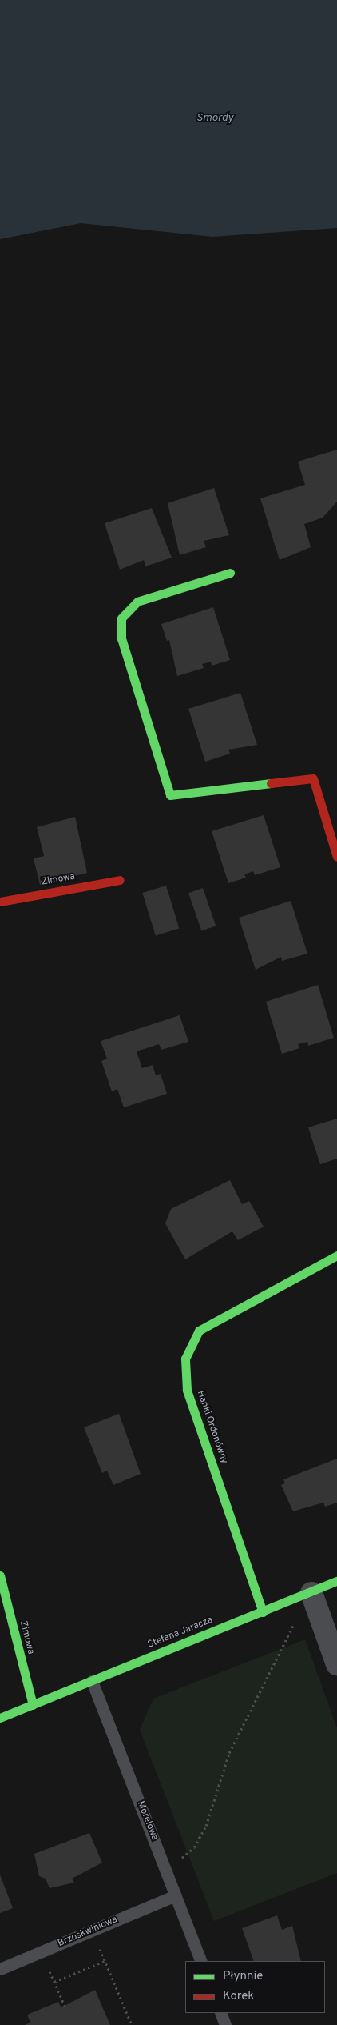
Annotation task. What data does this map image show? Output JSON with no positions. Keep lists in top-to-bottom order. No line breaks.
{"streets":{"street":["Zimowa","Hanki Ordonówny","Stefana Jaracza"],"lane":["Morelowa","Brzoskwiniowa"]},"crossings":[["Zimowa","Stefana Jaracza"],["Hanki Ordonówny","Stefana Jaracza"],["Stefana Jaracza","Morelowa"],["Morelowa","Brzoskwiniowa"]],"water":["Smordy"],"legend":["Płynnie","Korek"]}
